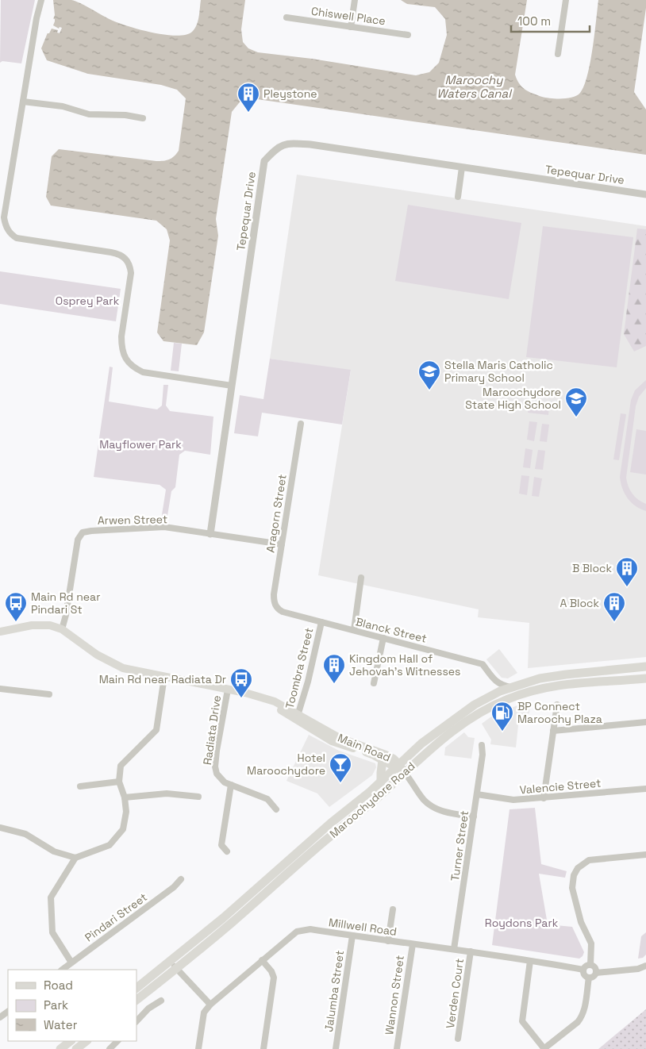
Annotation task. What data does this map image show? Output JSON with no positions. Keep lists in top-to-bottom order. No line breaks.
{"streets":{"main road":["Main Road","Maroochydore Road"],"street":["Chiswell Place","Tepequar Drive","Aragorn Street","Arwen Street","Blanck Street","Toombra Street","Radiata Drive","Valencie Street","Turner Street","Pindari Street","Millwell Road","Jalumba Street","Verden Court","Wannon Street"]},"crossings":[["Tepequar Drive","Arwen Street"],["Aragorn Street","Arwen Street"],["Aragorn Street","Blanck Street"],["Arwen Street","Main Road"],["Blanck Street","Toombra Street"],["Toombra Street","Main Road"],["Radiata Drive","Main Road"],["Main Road","Maroochydore Road"],["Valencie Street","Turner Street"],["Turner Street","Millwell Road"],["Millwell Road","Jalumba Street"],["Millwell Road","Verden Court"],["Millwell Road","Wannon Street"]],"water":["Maroochy Waters Canal"],"parks":["Osprey Park","Mayflower Park","Roydons Park"],"places":{"building":["Pleystone","B Block","A Block","Kingdom Hall of Jehovah's Witnesses"],"school or university":["Stella Maris Catholic Primary School","Maroochydore State High School"],"bus stop":["Main Rd near Pindari St","Main Rd near Radiata Dr"],"fuel station":["BP Connect Maroochy Plaza"],"bar":["Hotel Maroochydore"]},"legend":["Road","Park","Water"],"scale_bar":"100 m"}
